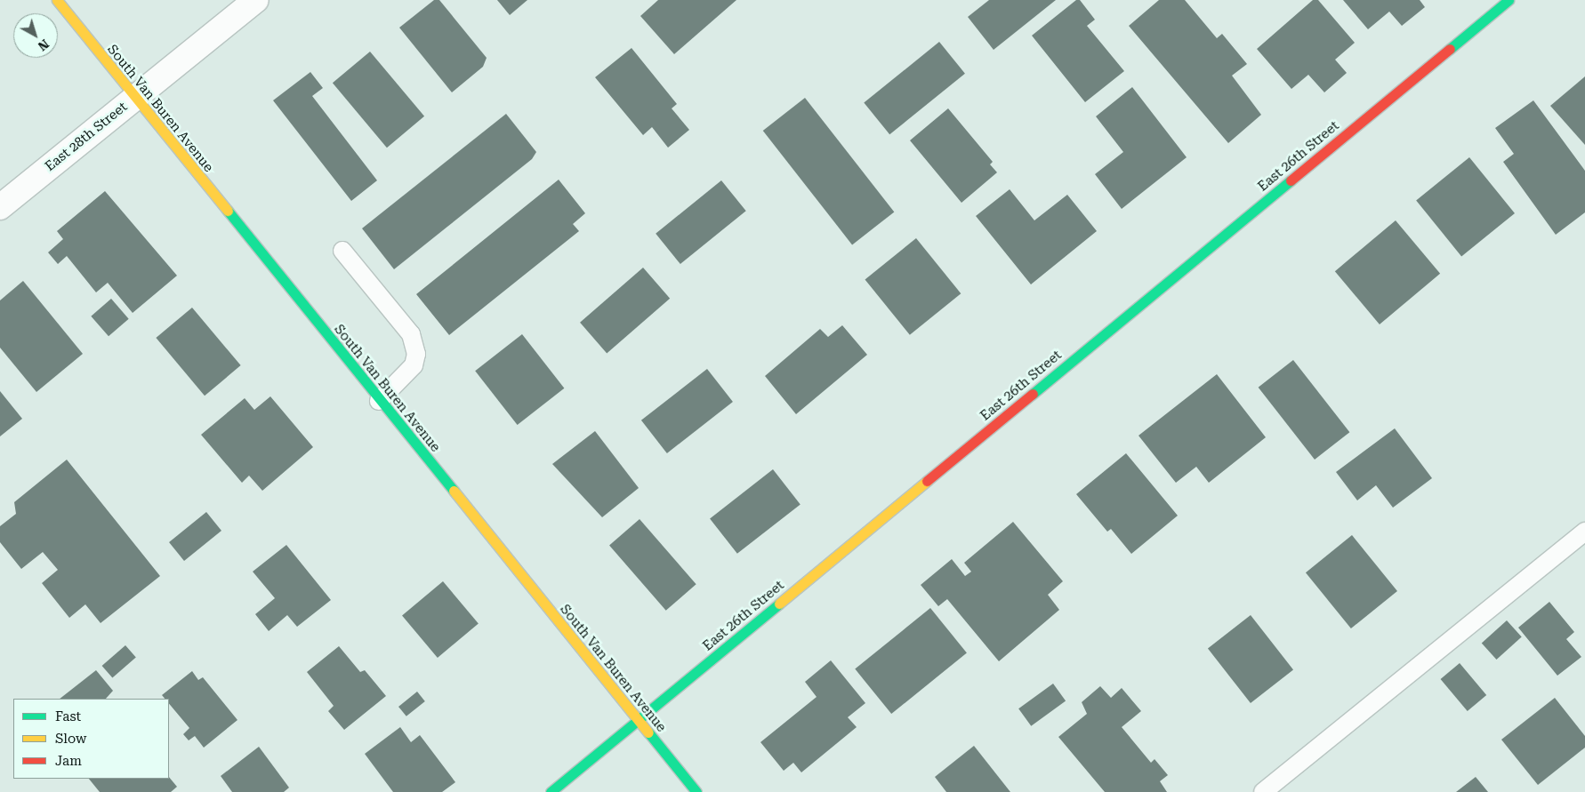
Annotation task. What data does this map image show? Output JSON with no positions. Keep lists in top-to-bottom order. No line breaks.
{"streets":{"street":["South Van Buren Avenue","East 28th Street","East 26th Street"]},"crossings":[["South Van Buren Avenue","East 28th Street"],["South Van Buren Avenue","East 26th Street"]],"legend":["Fast","Slow","Jam"],"north":"bottom right"}
